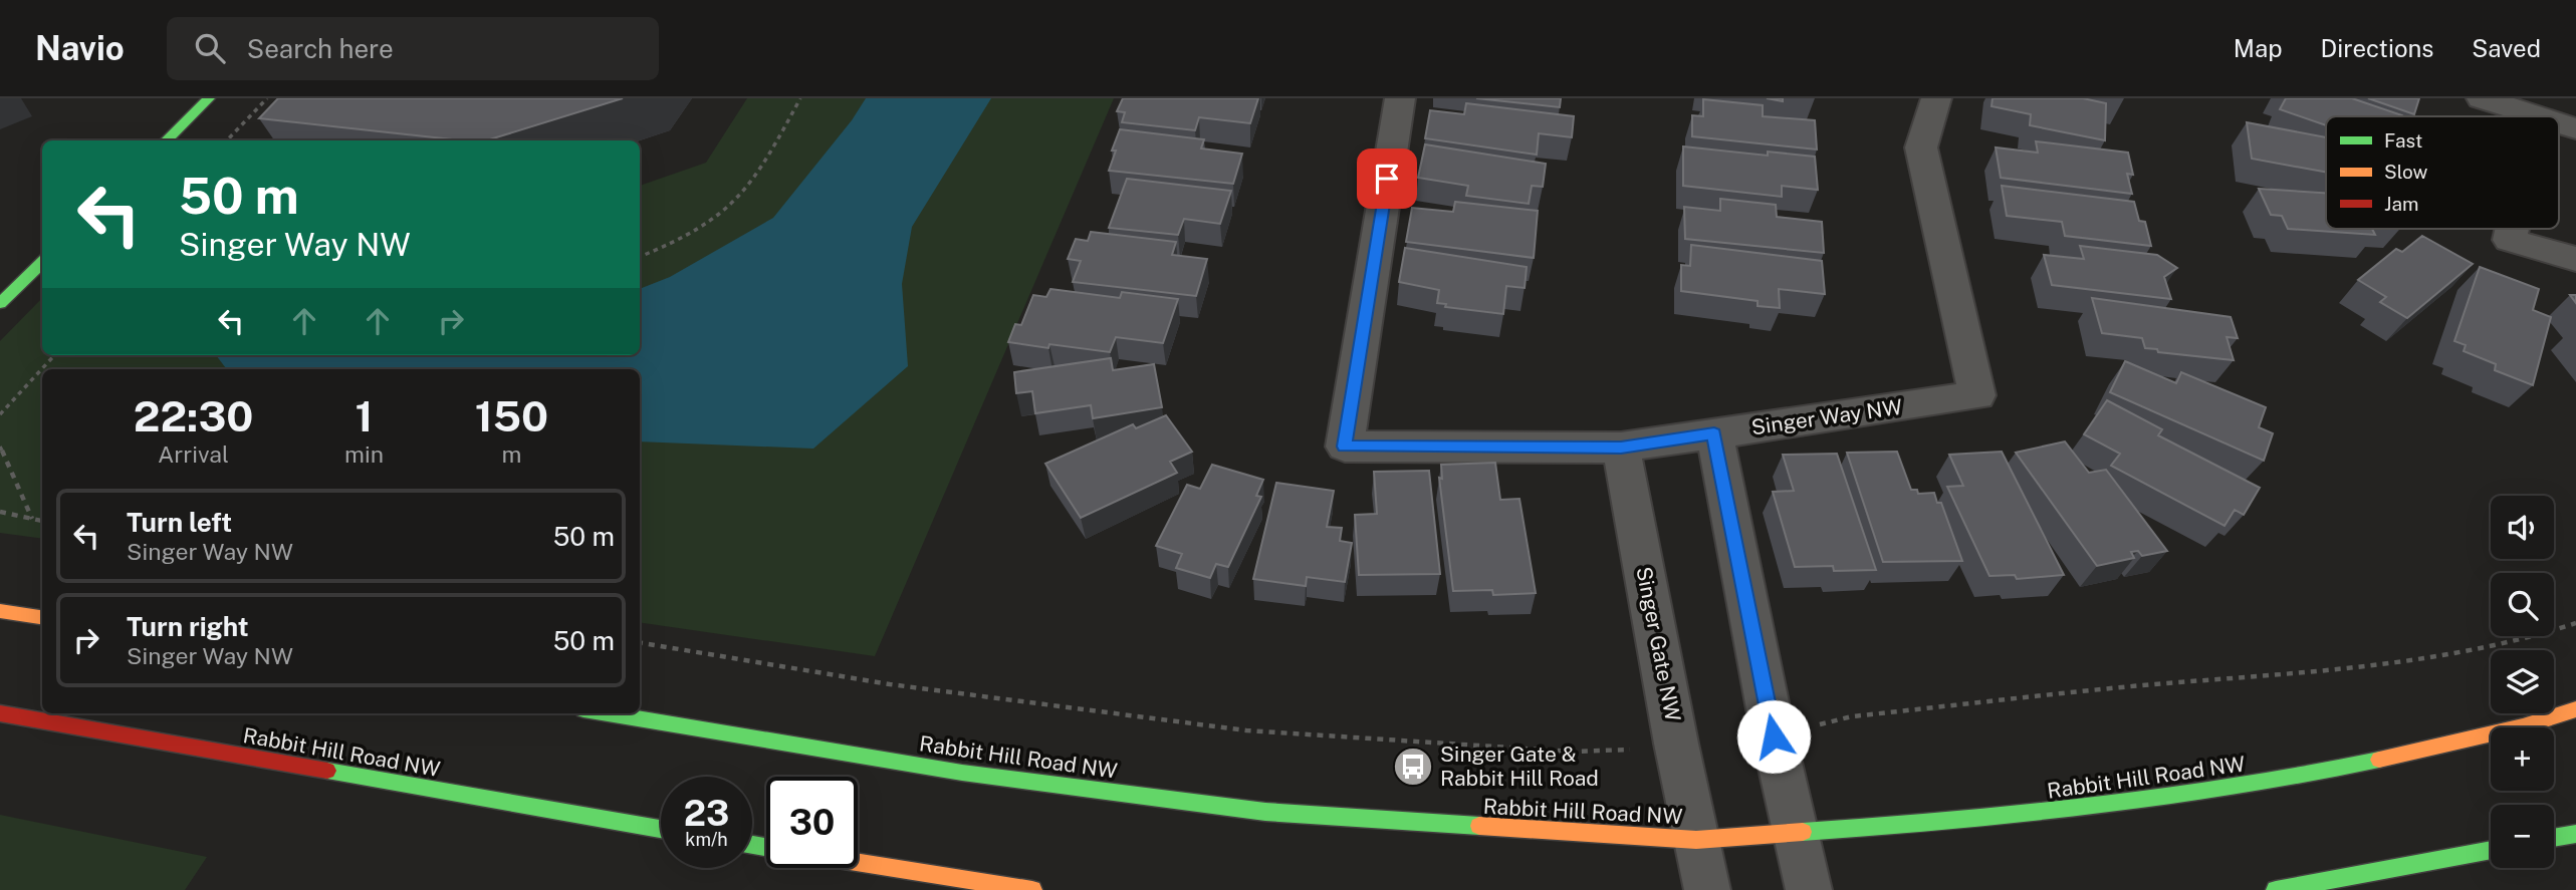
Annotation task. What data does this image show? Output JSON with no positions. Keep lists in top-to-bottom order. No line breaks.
{"streets":{"main road":["Rabbit Hill Road NW"],"street":["Singer Way NW","Singer Gate NW"]},"crossings":[["Singer Way NW","Singer Gate NW"],["Singer Gate NW","Rabbit Hill Road NW"]],"places":{"bus stop":["Singer Gate & Rabbit Hill Road"]},"legend":["Fast","Slow","Jam"],"page":{"header":"Navio","search":"Search here","nav":["Map","Directions","Saved"],"turn":["50 m","Singer Way NW"],"eta":["22:30","Arrival","1","min","150","m"],"list":[{"name":"Turn left","note":"Singer Way NW","value":"50 m"},{"name":"Turn right","note":"Singer Way NW","value":"50 m"}],"map_buttons":["+","−"],"speed":"23 km/h","limit":"30"}}
